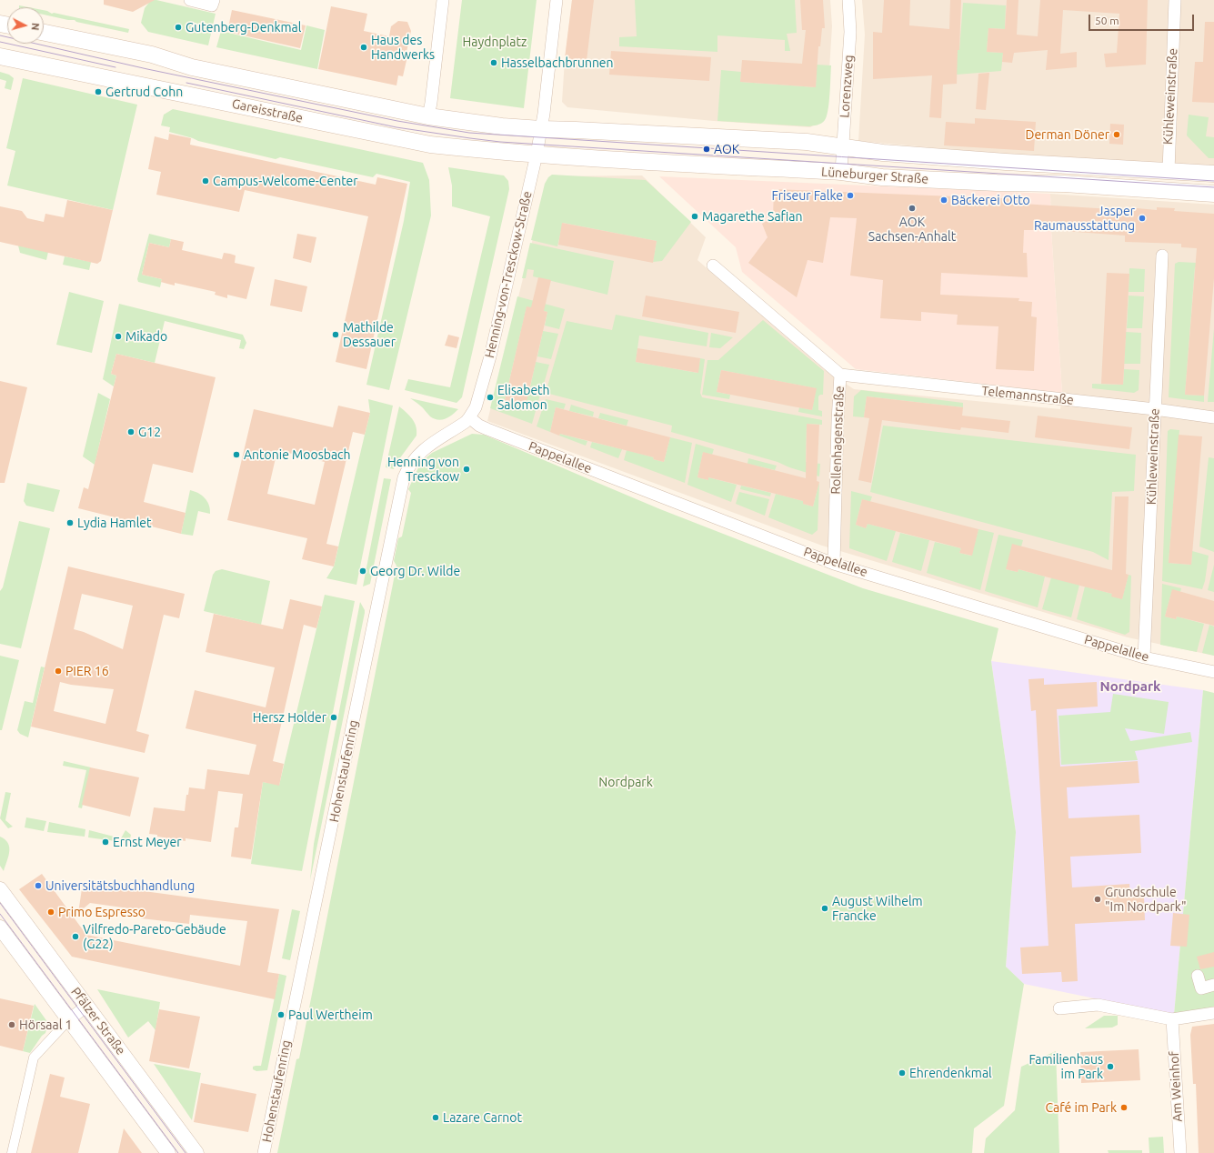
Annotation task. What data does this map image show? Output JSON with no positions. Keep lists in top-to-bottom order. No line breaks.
{"streets":{"main road":["Gareisstraße","Lüneburger Straße"],"street":["Lorenzweg","Kühleweinstraße","Henning-von-Tresckow-Straße","Telemannstraße","Rollenhagenstraße","Pappelallee","Hohenstaufenring","Pfälzer Straße","Am Weinhof"]},"crossings":[["Lorenzweg","Lüneburger Straße"],["Kühleweinstraße","Lüneburger Straße"],["Kühleweinstraße","Telemannstraße"],["Kühleweinstraße","Pappelallee"],["Gareisstraße","Lüneburger Straße"],["Gareisstraße","Henning-von-Tresckow-Straße"],["Lüneburger Straße","Henning-von-Tresckow-Straße"],["Henning-von-Tresckow-Straße","Pappelallee"],["Henning-von-Tresckow-Straße","Hohenstaufenring"],["Telemannstraße","Rollenhagenstraße"],["Rollenhagenstraße","Pappelallee"],["Pappelallee","Hohenstaufenring"]],"districts":["Nordpark"],"parks":["Haydnplatz","Nordpark"],"places":["Gutenberg-Denkmal","Haus des Handwerks","Hasselbachbrunnen","Gertrud Cohn","Derman Döner","AOK","Campus-Welcome-Center","Friseur Falke","Bäckerei Otto","AOK Sachsen-Anhalt","Magarethe Safian","Jasper Raumausstattung","Mathilde Dessauer","Mikado","Elisabeth Salomon","G12","Antonie Moosbach","Henning von Tresckow","Lydia Hamlet","Georg Dr. Wilde","PIER 16","Hersz Holder","Ernst Meyer","Universitätsbuchhandlung","Grundschule \"Im Nordpark\"","August Wilhelm Francke","Primo Espresso","Vilfredo-Pareto-Gebäude (G22)","Paul Wertheim","Hörsaal 1","Familienhaus im Park","Ehrendenkmal","Café im Park","Lazare Carnot"],"scale_bar":"50 m","north":"right"}
